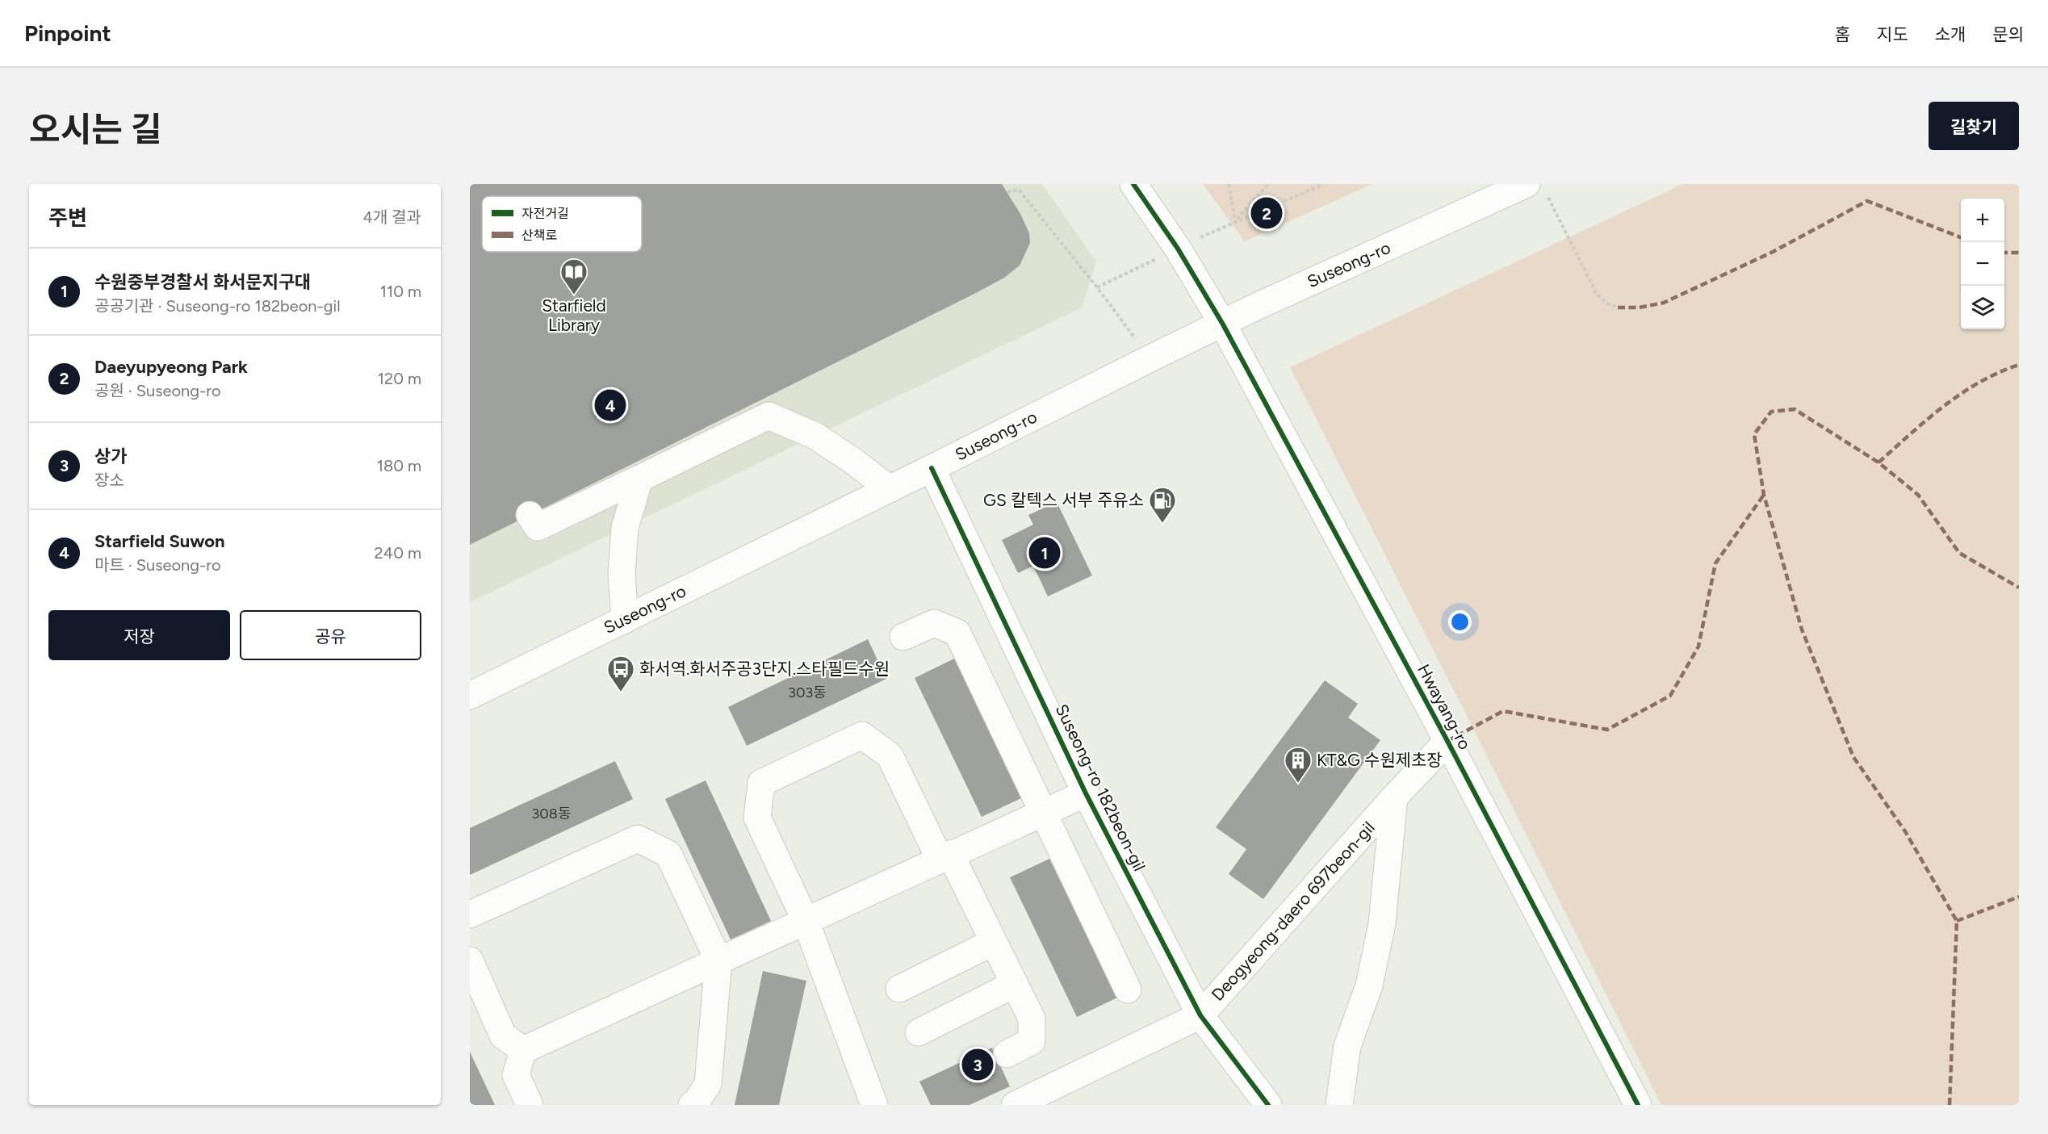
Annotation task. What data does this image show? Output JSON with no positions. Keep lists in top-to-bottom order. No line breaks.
{"streets":{"street":["Suseong-ro","Hwayang-ro","Suseong-ro 182beon-gil","Deogyeong-daero 697beon-gil"]},"crossings":[["Suseong-ro","Hwayang-ro"],["Suseong-ro","Suseong-ro 182beon-gil"],["Hwayang-ro","Deogyeong-daero 697beon-gil"],["Suseong-ro 182beon-gil","Deogyeong-daero 697beon-gil"]],"places":{"library":["Starfield Library"],"fuel station":["GS 칼텍스 서부 주유소"],"bus stop":["화서역.화서주공3단지.스타필드수원"],"building":["KT&G 수원제초장"]},"house_numbers":["303동","308동"],"legend":["자전거길","산책로"],"page":{"header":"Pinpoint","nav":["홈","지도","소개","문의"],"title":"오시는 길","buttons":["길찾기",["저장","공유"]],"heading":["주변","4개 결과"],"pins":["2","4","1","3"],"map_buttons":["+","−"],"list":[{"mark":"1","name":"수원중부경찰서 화서문지구대","note":"공공기관 · Suseong-ro 182beon-gil","value":"110 m"},{"mark":"2","name":"Daeyupyeong Park","note":"공원 · Suseong-ro","value":"120 m"},{"mark":"3","name":"상가","note":"장소","value":"180 m"},{"mark":"4","name":"Starfield Suwon","note":"마트 · Suseong-ro","value":"240 m"}]}}
